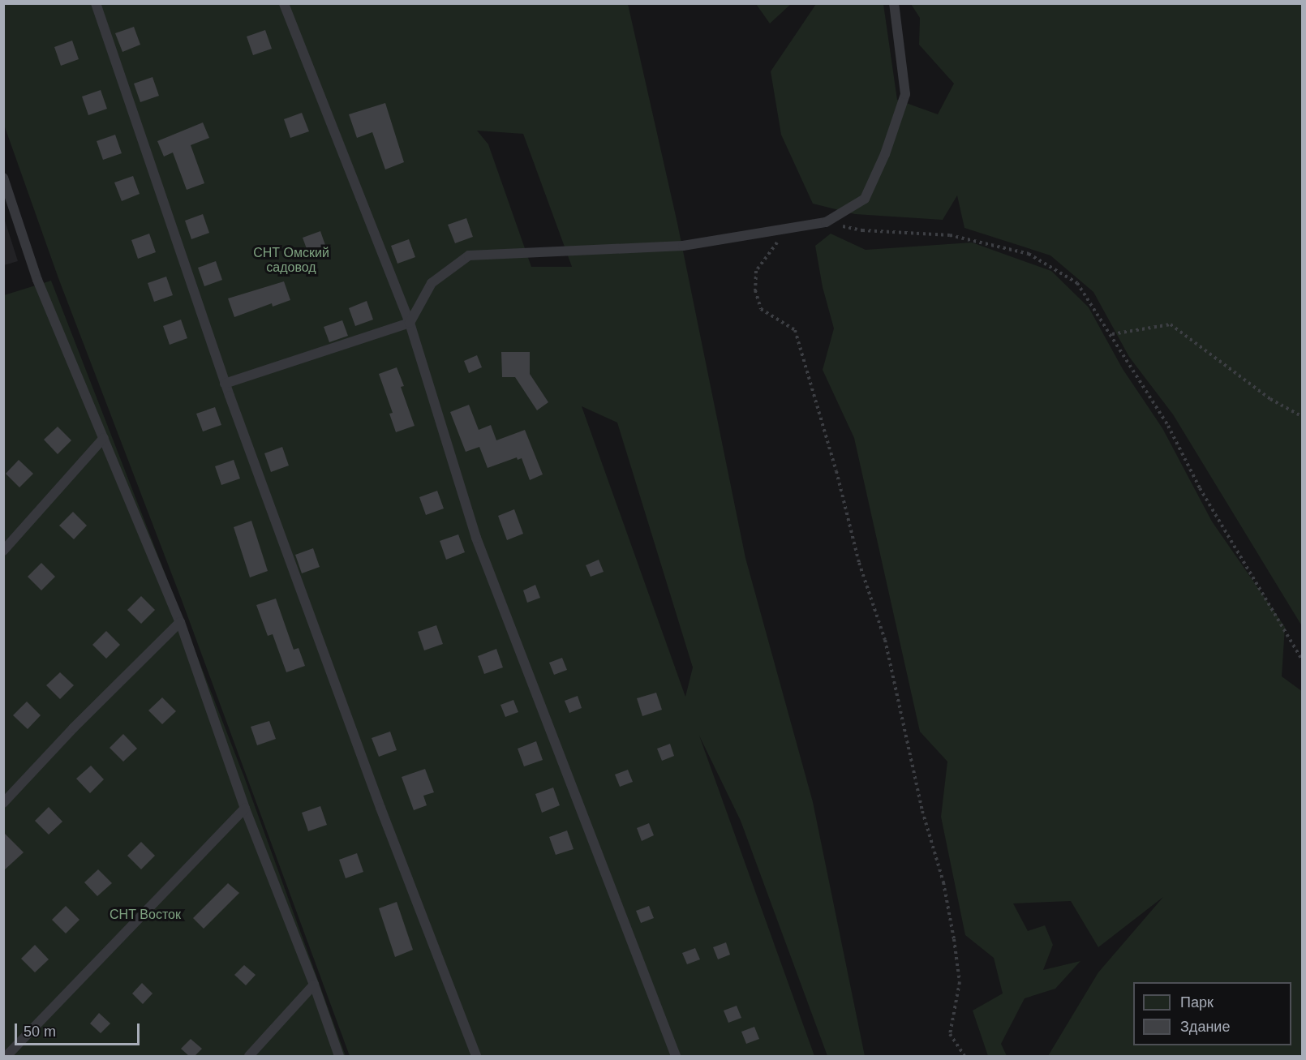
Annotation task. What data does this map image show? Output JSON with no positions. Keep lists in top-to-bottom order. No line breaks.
{"parks":["СНТ Омский садовод","СНТ Восток"],"legend":["Парк","Здание"],"scale_bar":"50 m"}
